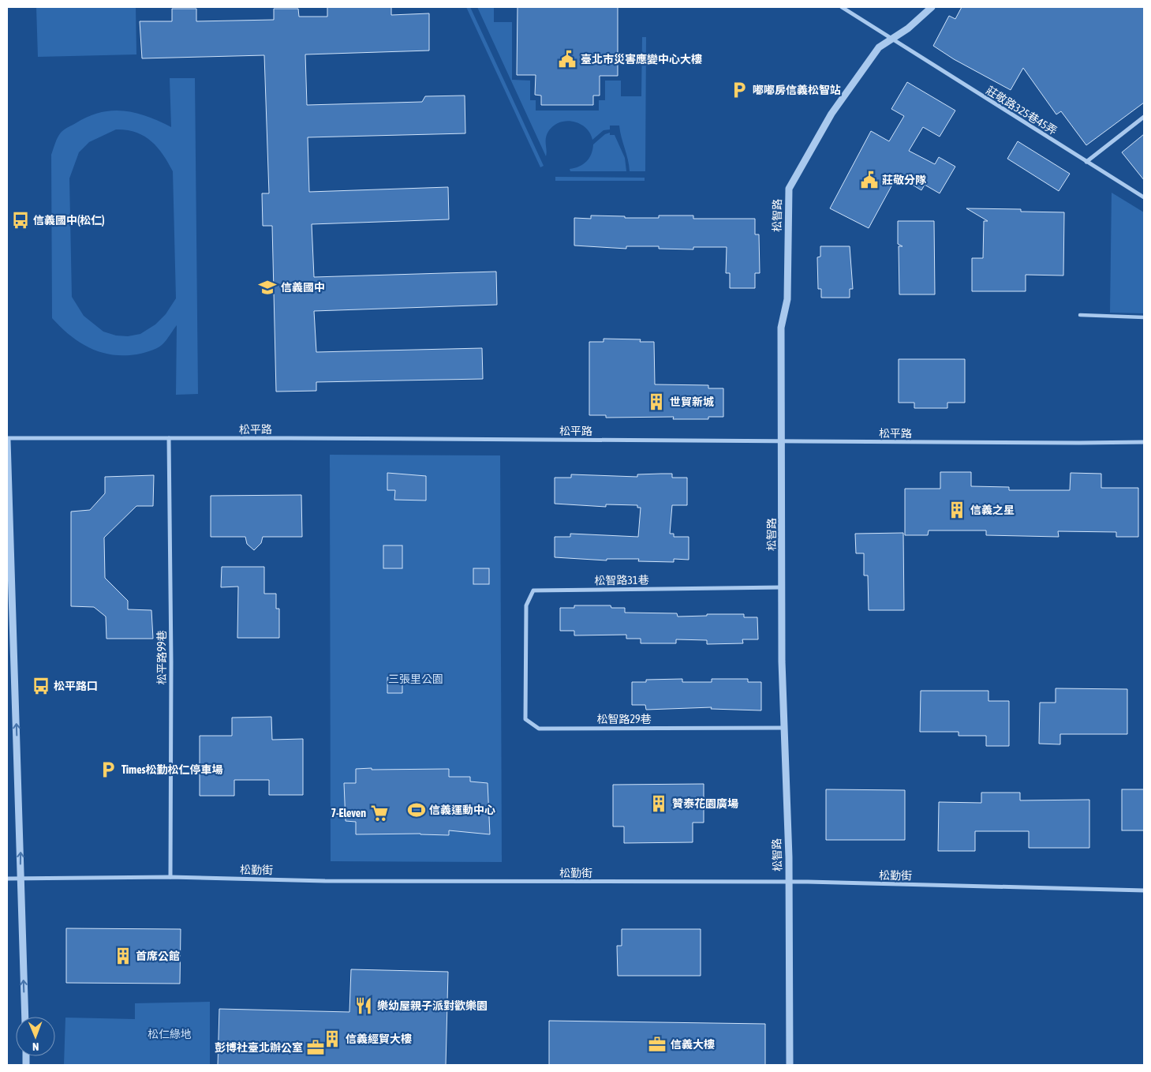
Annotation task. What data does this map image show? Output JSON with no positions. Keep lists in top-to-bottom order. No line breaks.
{"streets":{"street":["莊敬路325巷45弄","松智路","松平路","松智路31巷","松平路99巷","松智路29巷","松勤街"]},"crossings":[["莊敬路325巷45弄","松智路"],["松智路","松平路"],["松智路","松智路31巷"],["松智路","松智路29巷"],["松智路","松勤街"],["松平路","松平路99巷"],["松智路31巷","松智路29巷"],["松平路99巷","松勤街"]],"parks":["三張里公園","松仁綠地"],"places":{"public building":["臺北市災害應變中心大樓","莊敬分隊"],"parking":["嘟嘟房信義松智站","Times松勤松仁停車場"],"bus stop":["信義國中(松仁)","松平路口"],"school or university":["信義國中"],"building":["世貿新城","信義之星","贊泰花園廣場","首席公館","信義經貿大樓"],"sports":["信義運動中心"],"supermarket":["7-Eleven"],"restaurant":["樂幼屋親子派對歡樂園"],"office":["信義大樓","彭博社臺北辦公室"]},"north":"bottom"}
